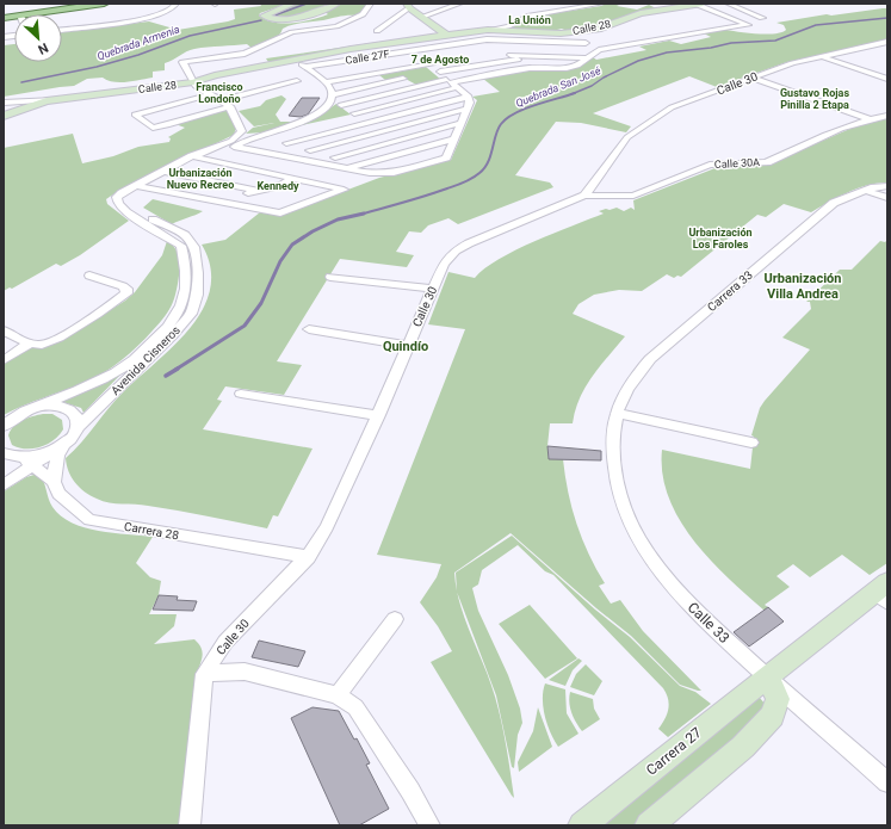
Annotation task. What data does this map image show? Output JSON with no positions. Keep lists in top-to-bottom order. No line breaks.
{"streets":{"street":["Calle 28","Calle 27F","Calle 30","Calle 30A","Carrera 33","Avenida Cisneros","Carrera 28","Calle 33","Carrera 27"]},"crossings":[["Calle 28","Calle 27F"],["Calle 30","Calle 30A"],["Calle 30","Carrera 28"],["Carrera 33","Calle 33"],["Calle 33","Carrera 27"]],"districts":["La Unión","7 de Agosto","Francisco Londoño","Gustavo Rojas Pinilla 2 Etapa","Urbanización Nuevo Recreo","Kennedy","Urbanización Los Faroles","Urbanización Villa Andrea","Quindío"],"water":["Quebrada Armenia","Quebrada San José"],"north":"bottom right"}
